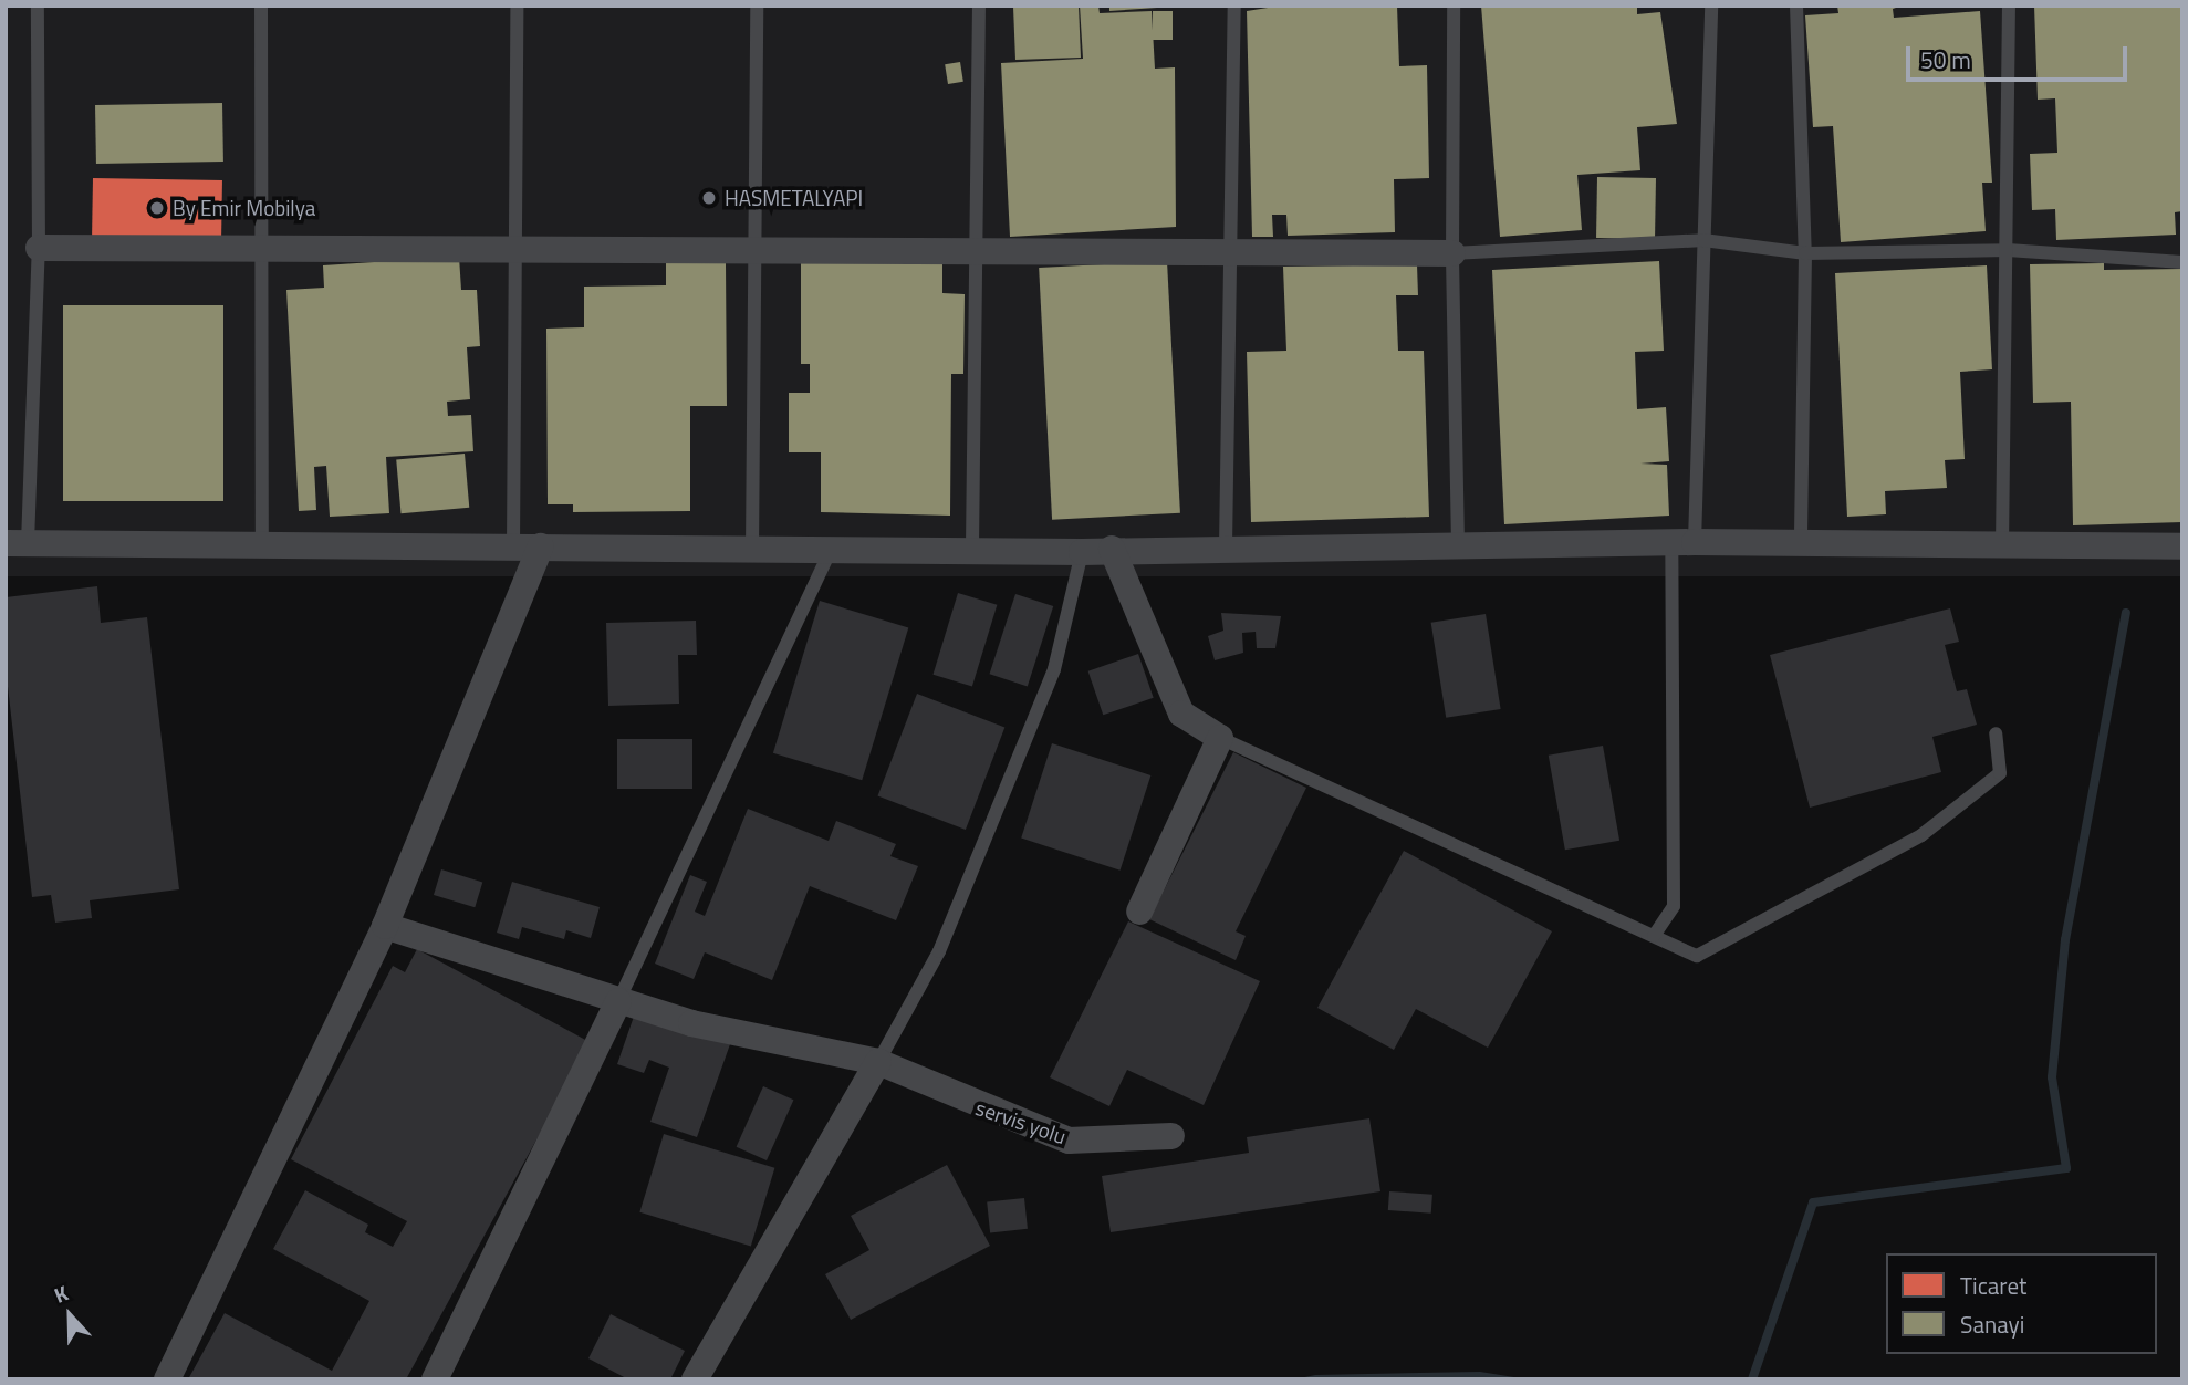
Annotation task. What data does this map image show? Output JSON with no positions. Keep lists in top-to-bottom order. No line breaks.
{"streets":{"street":["servis yolu"]},"places":["HASMETALYAPI","By Emir Mobilya"],"legend":["Ticaret","Sanayi"],"scale_bar":"50 m","north":"top"}
